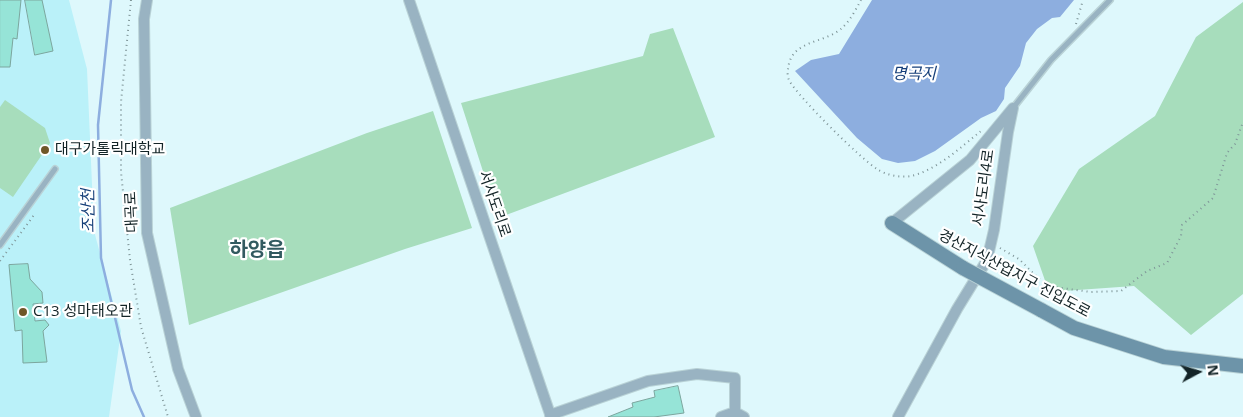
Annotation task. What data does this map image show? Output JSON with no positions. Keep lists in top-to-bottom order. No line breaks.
{"streets":{"street":["서사도리4로","서사도리로","대곡로","경산지식산업지구 진입도로"]},"crossings":[["서사도리4로","경산지식산업지구 진입도로"]],"districts":["하양읍"],"water":["명곡지","조산천"],"places":["대구가톨릭대학교","C13 성마태오관"],"north":"right"}
